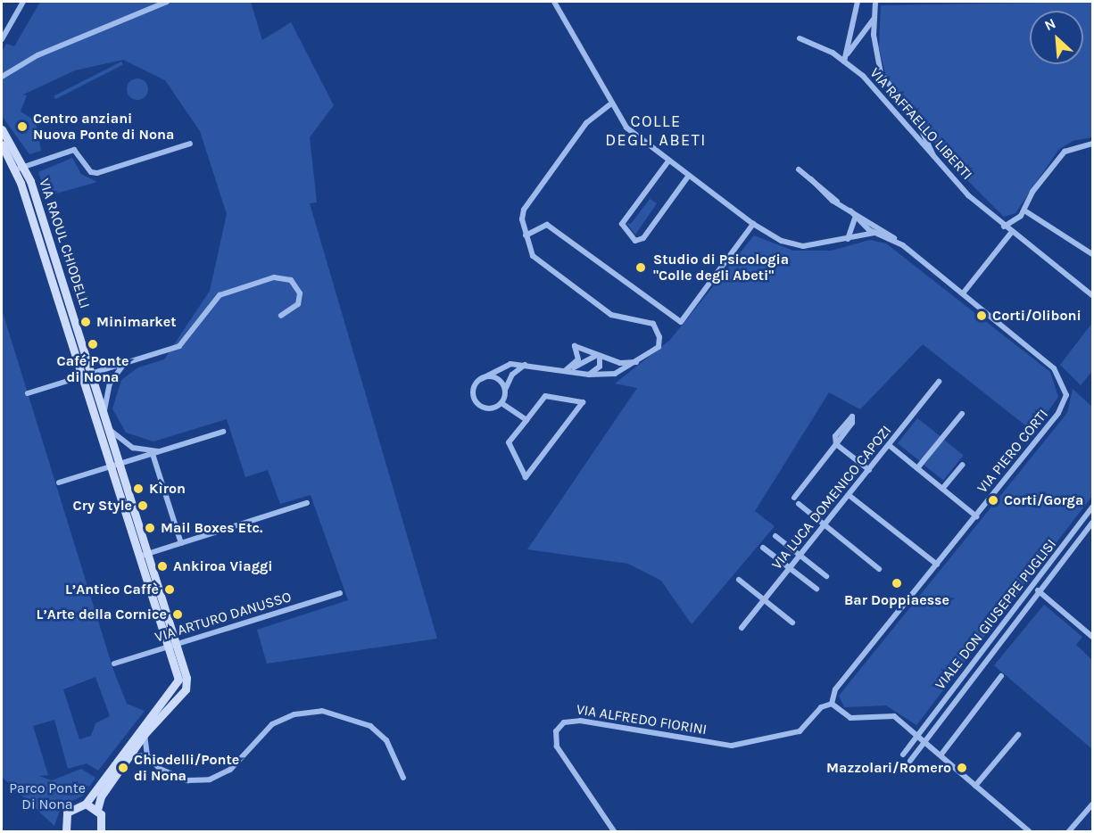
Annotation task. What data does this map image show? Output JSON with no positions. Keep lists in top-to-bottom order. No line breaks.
{"streets":{"main road":["VIA RAOUL CHIODELLI"],"street":["VIA RAFFAELLO LIBERTI","VIA PIERO CORTI","VIA LUCA DOMENICO CAPOZI","VIALE DON GIUSEPPE PUGLISI","VIA ARTURO DANUSSO","VIA ALFREDO FIORINI"]},"crossings":[["VIA RAOUL CHIODELLI","VIA ARTURO DANUSSO"],["VIA PIERO CORTI","VIA ALFREDO FIORINI"]],"districts":["COLLE DEGLI ABETI"],"parks":["Parco Ponte Di Nona"],"places":["Centro anziani Nuova Ponte di Nona","Studio di Psicologia \"Colle degli Abeti\"","Corti/Oliboni","Minimarket","Café Ponte di Nona","Kìron","Corti/Gorga","Cry Style","Mail Boxes Etc.","Ankiroa Viaggi","Bar Doppiaesse","L’Antico Caffè","L’Arte della Cornice","Chiodelli/Ponte di Nona","Mazzolari/Romero"],"north":"top left"}
